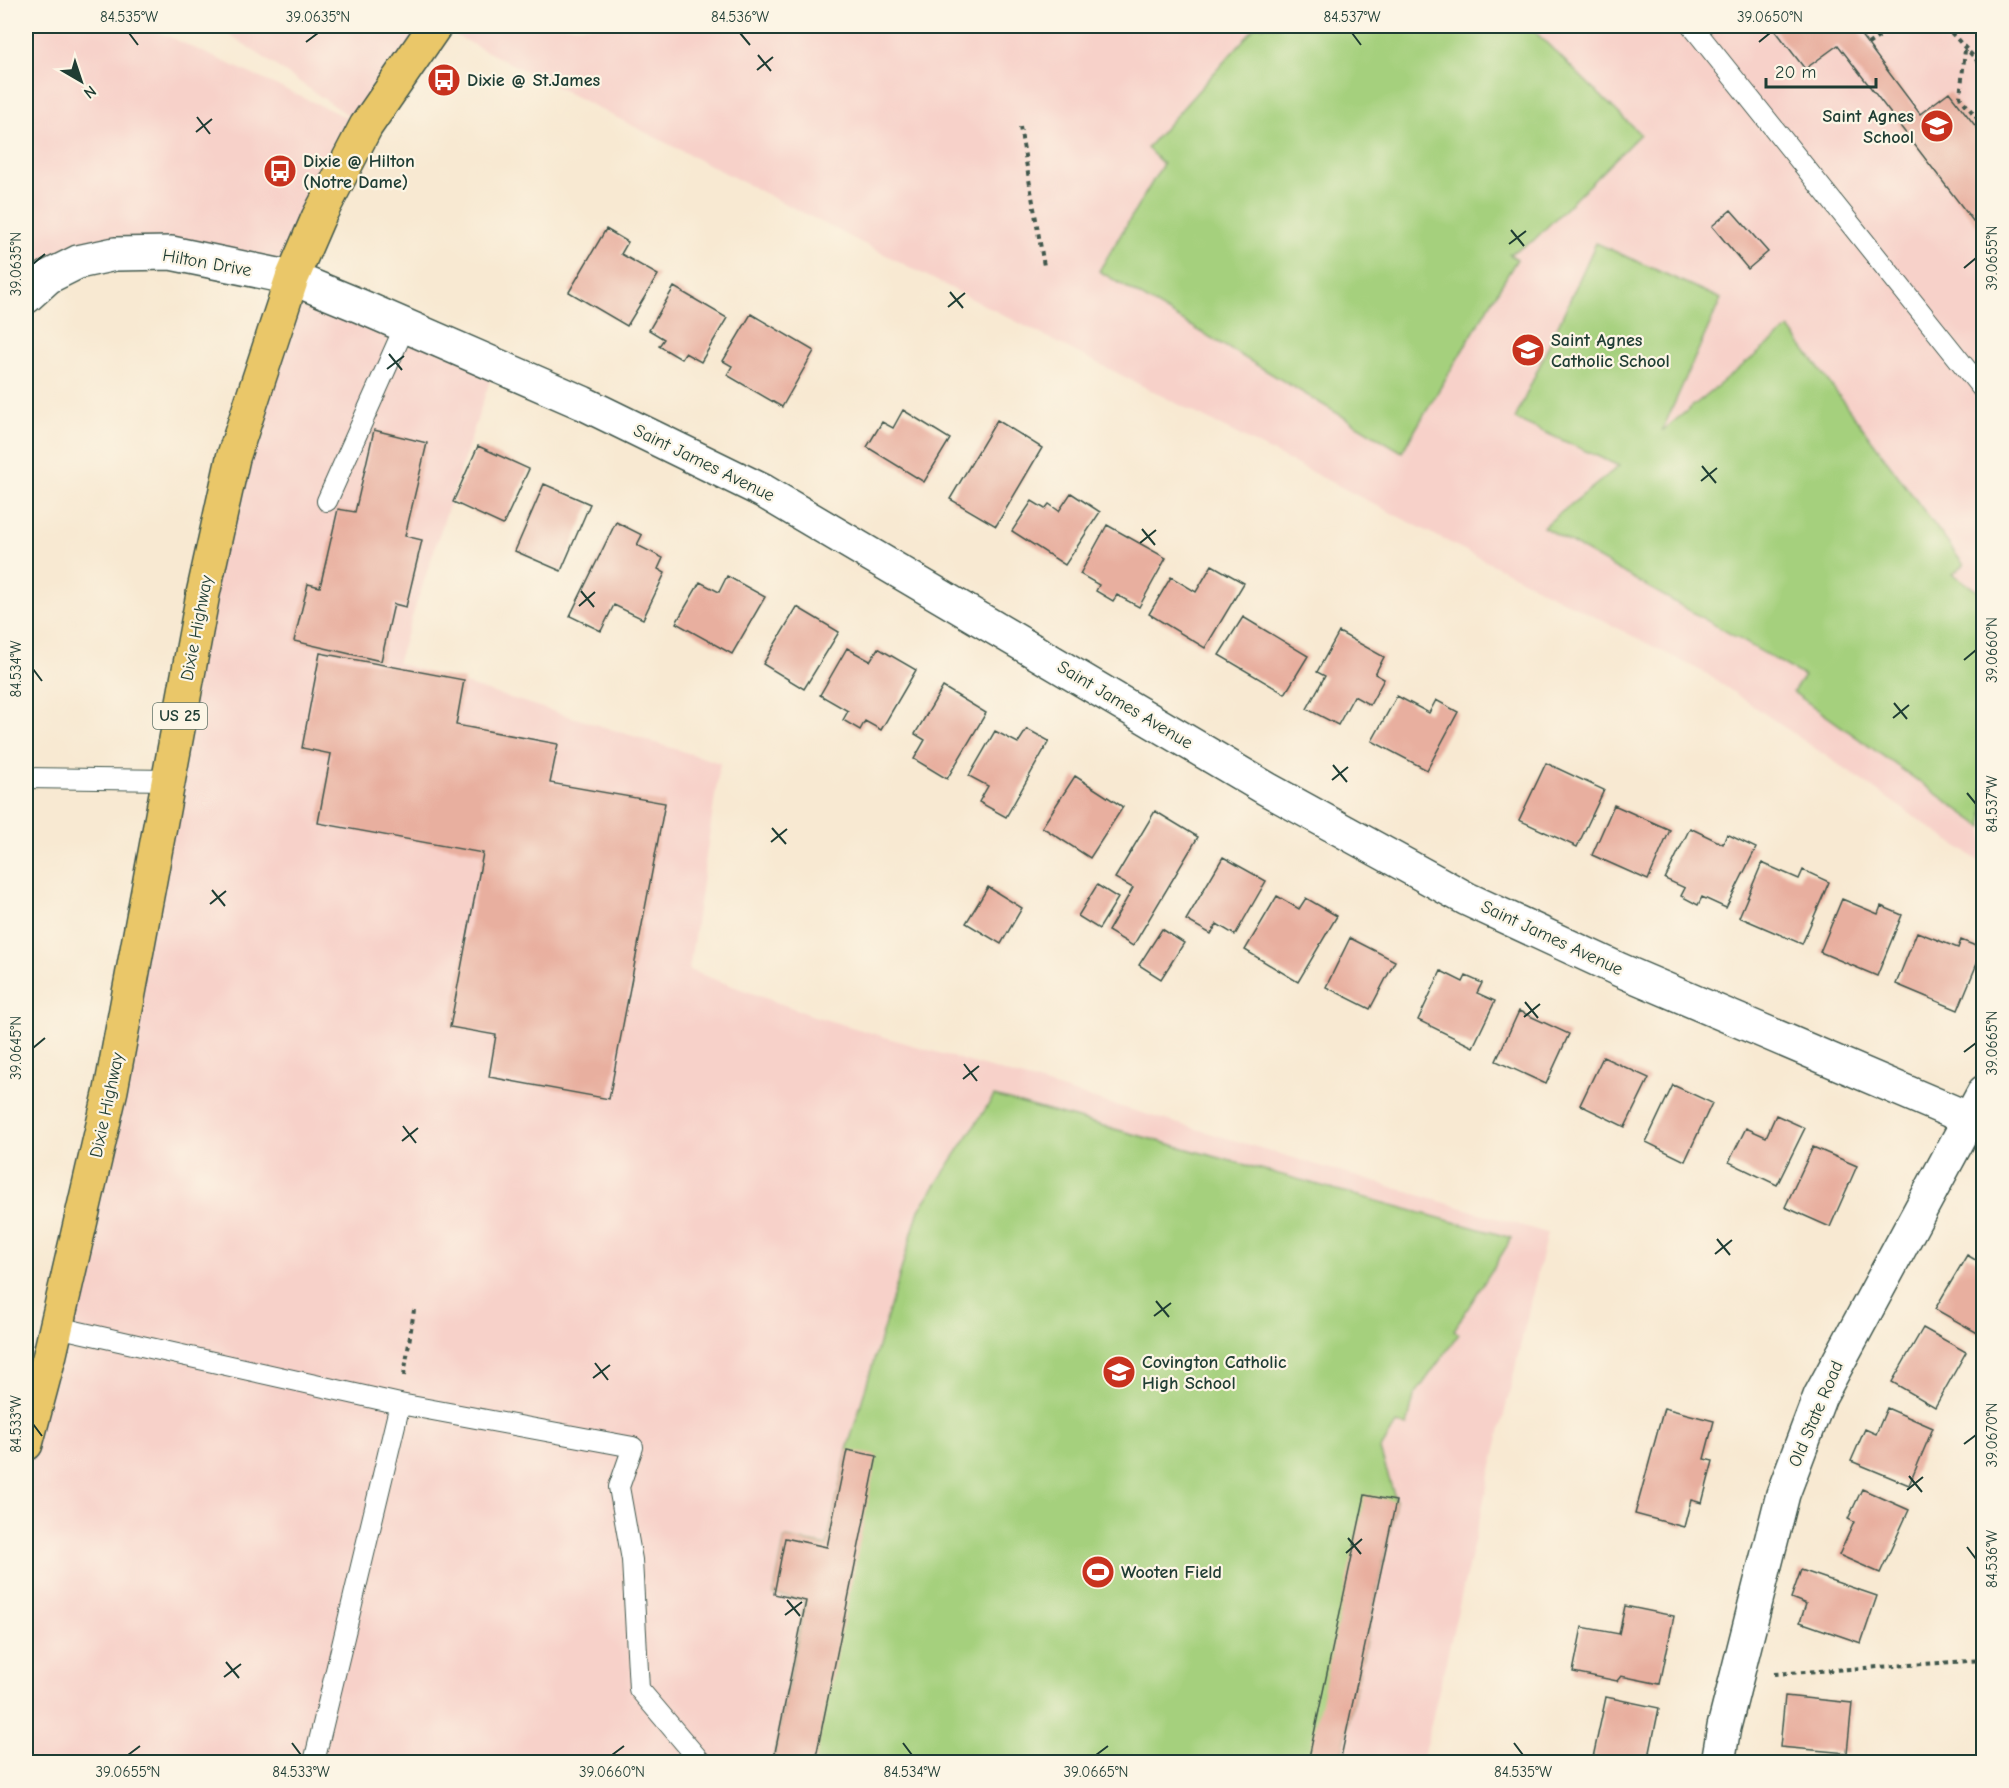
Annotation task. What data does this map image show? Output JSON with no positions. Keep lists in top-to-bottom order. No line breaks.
{"streets":{"main road":["Dixie Highway","US 25"],"street":["Hilton Drive","Saint James Avenue","Old State Road"]},"crossings":[["Hilton Drive","Saint James Avenue"],["Hilton Drive","Dixie Highway"],["Saint James Avenue","Dixie Highway"],["Saint James Avenue","Old State Road"]],"places":{"bus stop":["Dixie @ St.James","Dixie @ Hilton (Notre Dame)"],"school or university":["Saint Agnes School","Saint Agnes Catholic School","Covington Catholic High School"],"sports":["Wooten Field"]},"scale_bar":"20 m","north":"bottom right","coordinates":["84.535°W","39.0635°N","84.536°W","84.537°W","39.0650°N","39.0655°N","39.0660°N","84.534°W","39.0665°N","39.0645°N","84.533°W","39.0670°N"]}
